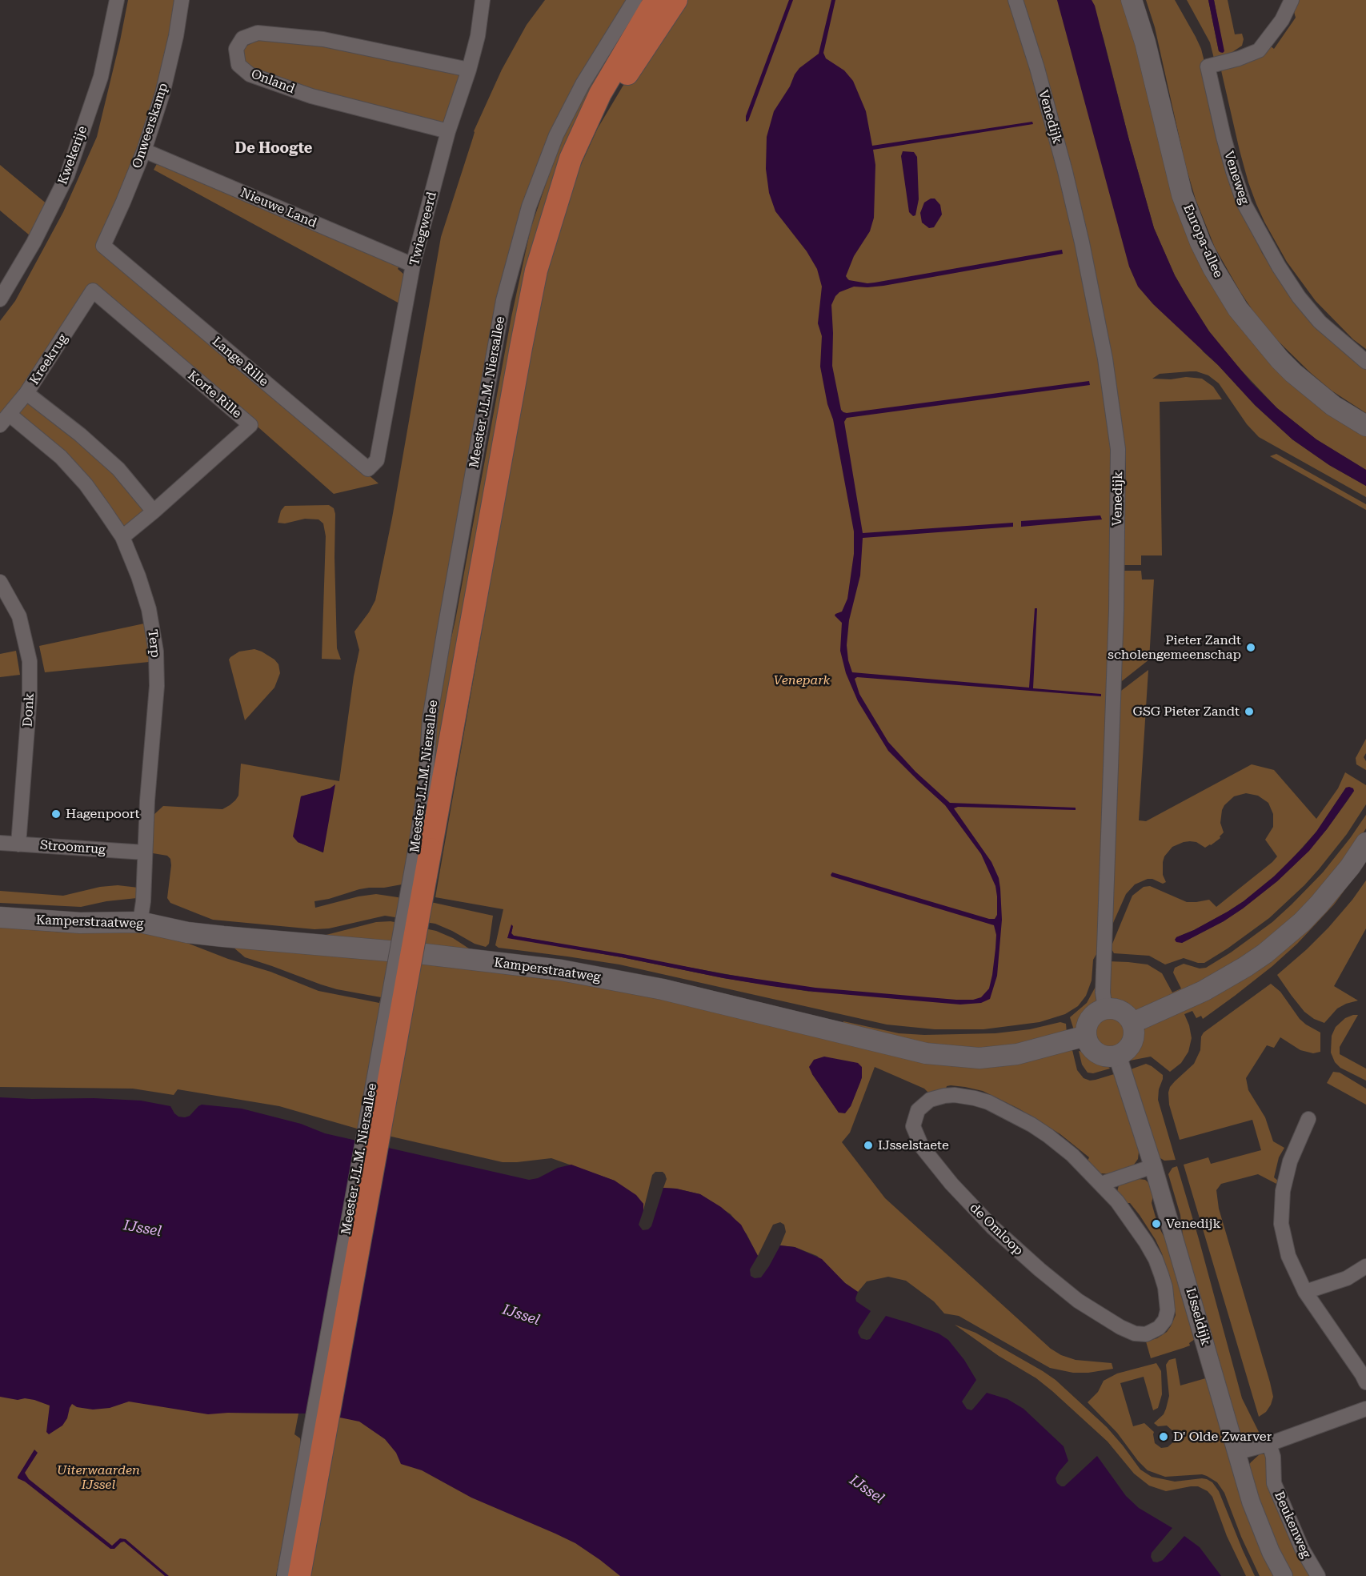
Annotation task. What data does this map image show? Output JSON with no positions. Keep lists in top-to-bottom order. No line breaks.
{"streets":{"main road":["Europa-allee","Meester J.L.M. Niersallee","Kamperstraatweg"],"street":["Onland","Venedijk","Onweerskamp","Kwekerije","Veneweg","Nieuwe Land","Twiegweerd","Kreekrug","Lange Rille","Korte Rille","Terp","Donk","Stroomrug","de Omloop","IJsseldijk","Beukenweg"]},"crossings":[["Onland","Twiegweerd"],["Venedijk","Kamperstraatweg"],["Venedijk","IJsseldijk"],["Onweerskamp","Nieuwe Land"],["Onweerskamp","Lange Rille"],["Nieuwe Land","Twiegweerd"],["Twiegweerd","Lange Rille"],["Kreekrug","Korte Rille"],["Kreekrug","Terp"],["Korte Rille","Terp"],["Terp","Stroomrug"],["Terp","Kamperstraatweg"],["Donk","Stroomrug"],["Kamperstraatweg","IJsseldijk"]],"districts":["De Hoogte"],"water":["IJssel"],"parks":["Venepark","Uiterwaarden IJssel"],"places":["Pieter Zandt scholengemeenschap","GSG Pieter Zandt","Hagenpoort","IJsselstaete","Venedijk","D' Olde Zwarver"]}
